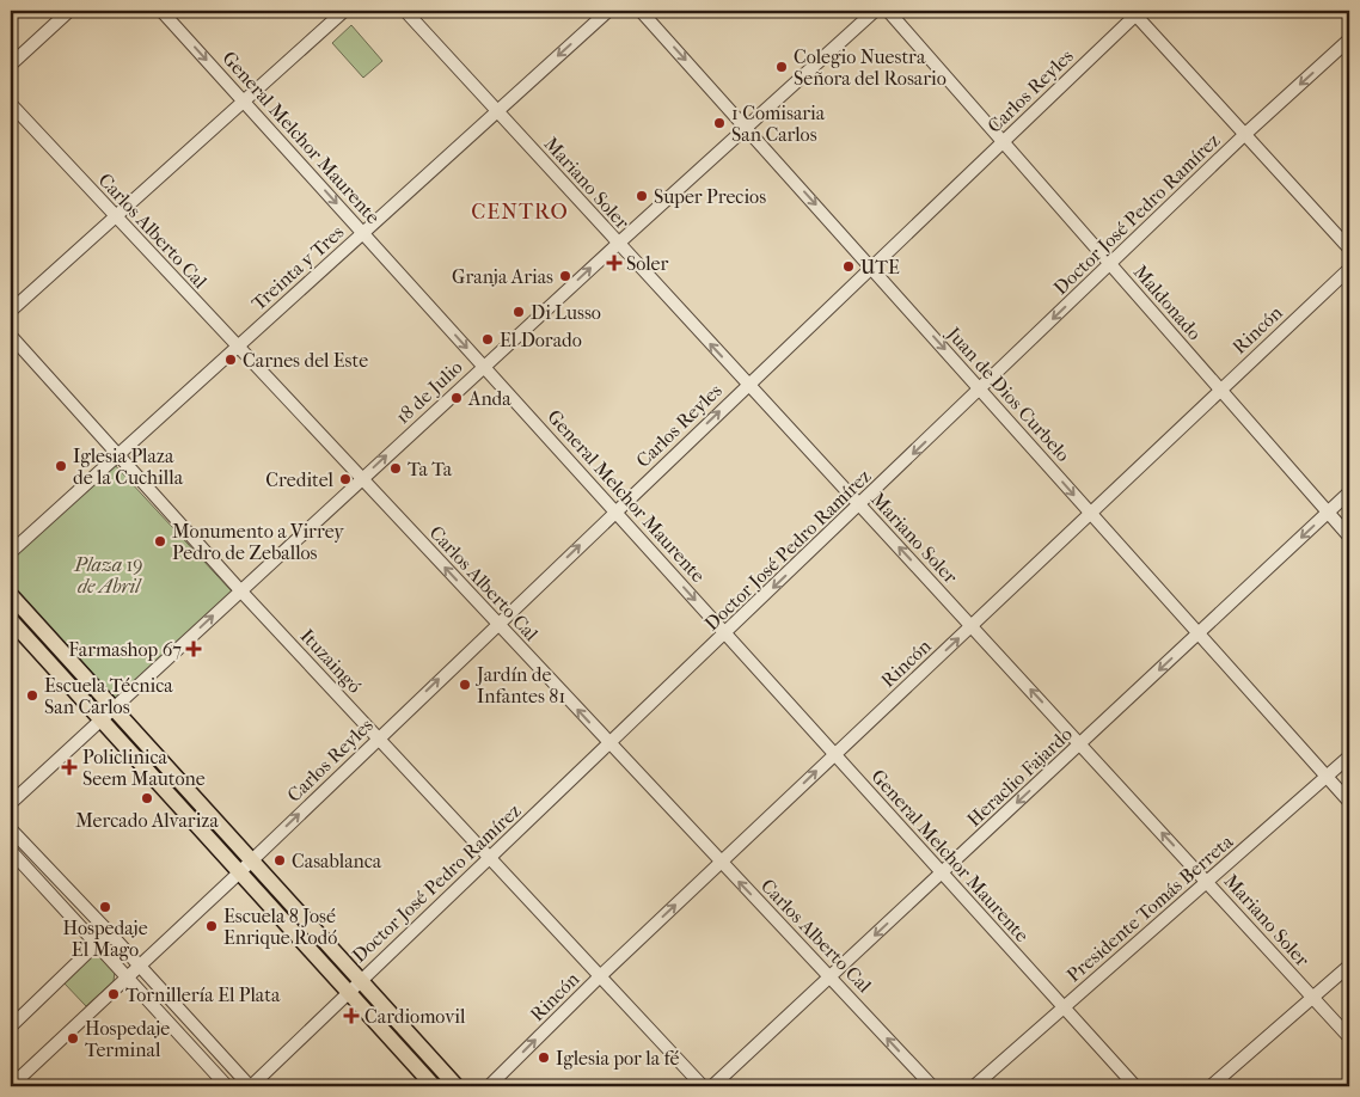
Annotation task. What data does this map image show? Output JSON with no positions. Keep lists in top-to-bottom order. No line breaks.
{"streets":{"street":["Carlos Reyles","General Melchor Maurente","Mariano Soler","Doctor José Pedro Ramírez","Carlos Alberto Cal","Treinta y Tres","Maldonado","Rincón","18 de Julio","Juan de Dios Curbelo","Ituzaingó","Heraclio Fajardo","Presidente Tomás Berreta"]},"crossings":[["Carlos Reyles","General Melchor Maurente"],["Carlos Reyles","Mariano Soler"],["Carlos Reyles","Carlos Alberto Cal"],["Carlos Reyles","Maldonado"],["Carlos Reyles","Juan de Dios Curbelo"],["Carlos Reyles","Ituzaingó"],["General Melchor Maurente","Doctor José Pedro Ramírez"],["General Melchor Maurente","Treinta y Tres"],["General Melchor Maurente","Rincón"],["General Melchor Maurente","18 de Julio"],["General Melchor Maurente","Heraclio Fajardo"],["General Melchor Maurente","Presidente Tomás Berreta"],["Mariano Soler","Doctor José Pedro Ramírez"],["Mariano Soler","Treinta y Tres"],["Mariano Soler","Rincón"],["Mariano Soler","18 de Julio"],["Mariano Soler","Heraclio Fajardo"],["Mariano Soler","Presidente Tomás Berreta"],["Doctor José Pedro Ramírez","Carlos Alberto Cal"],["Doctor José Pedro Ramírez","Maldonado"],["Doctor José Pedro Ramírez","Juan de Dios Curbelo"],["Doctor José Pedro Ramírez","Ituzaingó"],["Carlos Alberto Cal","Treinta y Tres"],["Carlos Alberto Cal","Rincón"],["Carlos Alberto Cal","18 de Julio"],["Carlos Alberto Cal","Heraclio Fajardo"],["Treinta y Tres","Ituzaingó"],["Maldonado","Rincón"],["Maldonado","Heraclio Fajardo"],["Rincón","Juan de Dios Curbelo"],["Rincón","Ituzaingó"],["18 de Julio","Juan de Dios Curbelo"],["18 de Julio","Ituzaingó"],["Juan de Dios Curbelo","Heraclio Fajardo"],["Juan de Dios Curbelo","Presidente Tomás Berreta"]],"one_way":["Carlos Reyles","General Melchor Maurente","Mariano Soler","Doctor José Pedro Ramírez","Carlos Alberto Cal","Rincón","18 de Julio","Juan de Dios Curbelo","Heraclio Fajardo"],"districts":["CENTRO"],"parks":["Plaza 19 de Abril"],"places":{"other":["Colegio Nuestra Señora del Rosario","1 Comisaria San Carlos","Super Precios","UTE","Granja Arias","Di Lusso","El Dorado","Carnes del Este","Anda","Iglesia Plaza de la Cuchilla","Ta Ta","Creditel","Monumento a Virrey Pedro de Zeballos","Jardín de Infantes 81","Escuela Técnica San Carlos","Mercado Alvariza","Casablanca","Hospedaje El Mago","Escuela 8 José Enrique Rodó","Tornillería El Plata","Hospedaje Terminal","Iglesia por la fé"],"health":["Soler","Farmashop 67","Policlinica Seem Mautone","Cardiomovil"]}}
